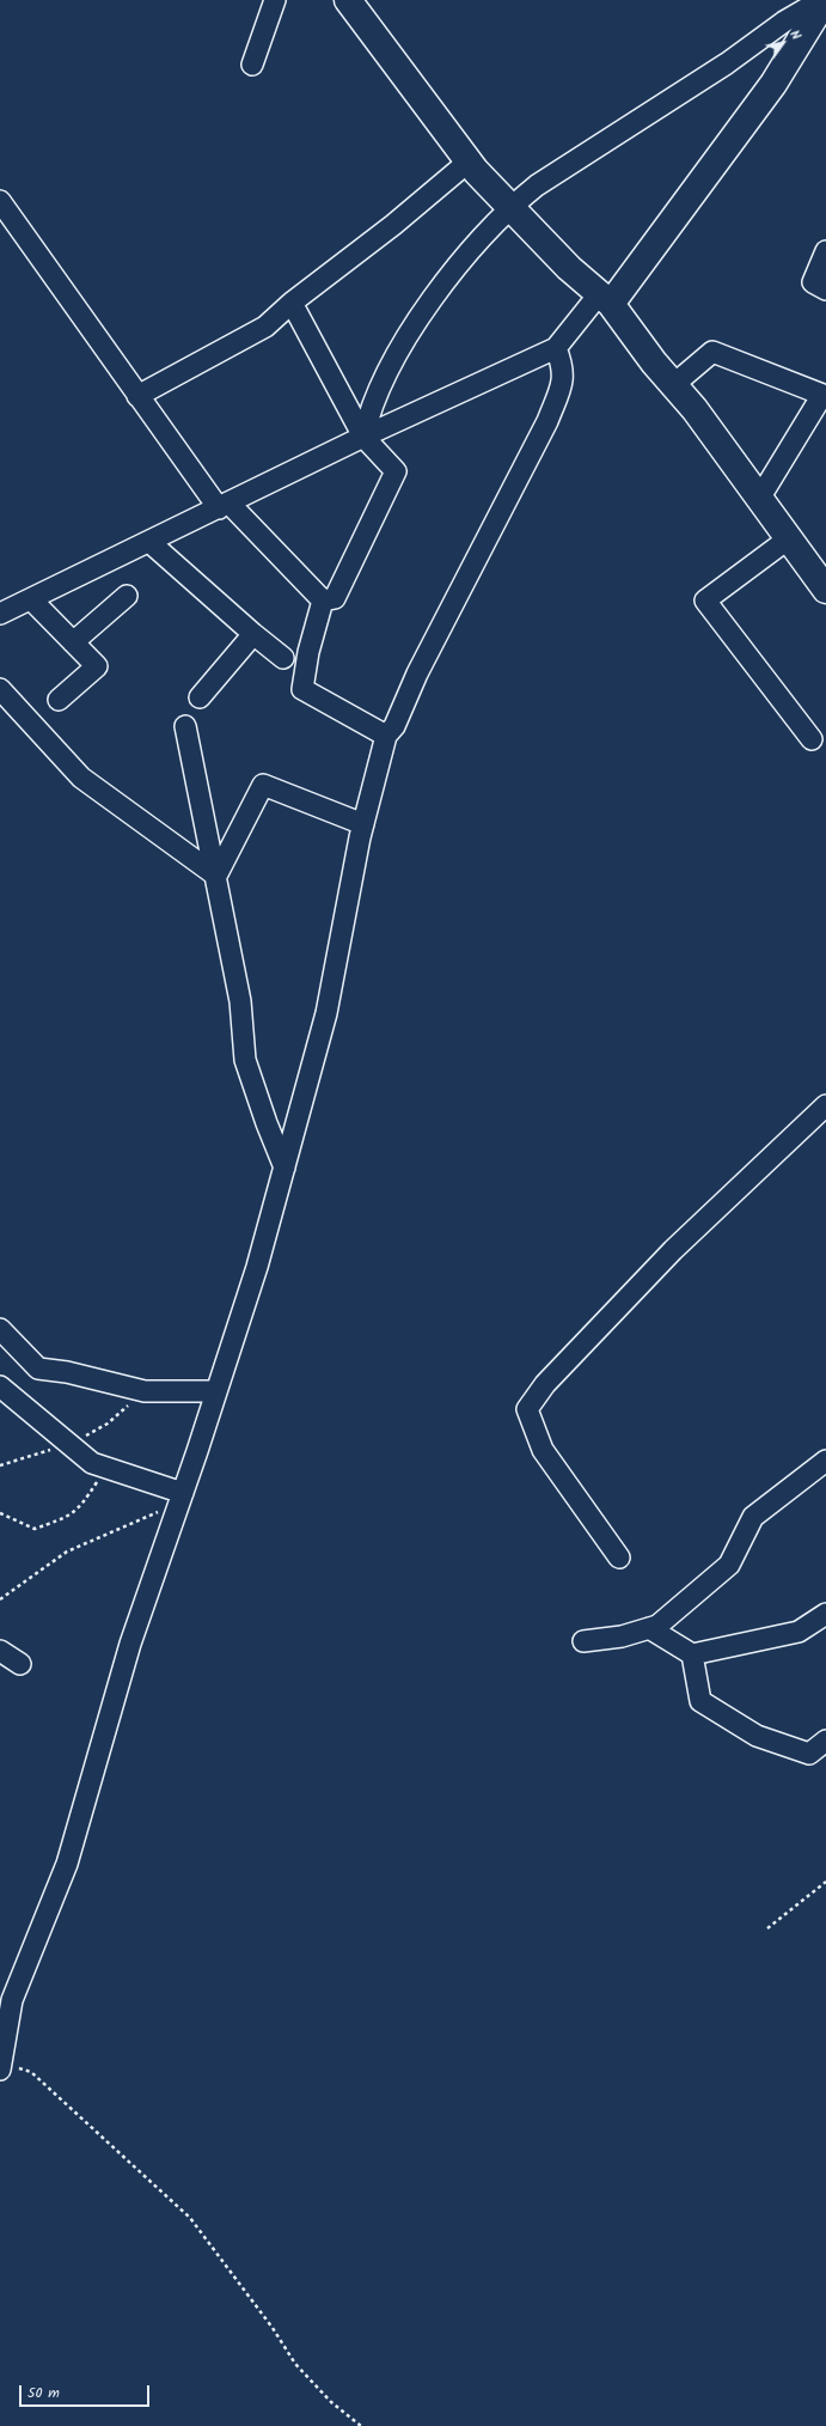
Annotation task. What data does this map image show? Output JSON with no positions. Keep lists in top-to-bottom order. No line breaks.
{"scale_bar":"50 m","north":"top right"}
